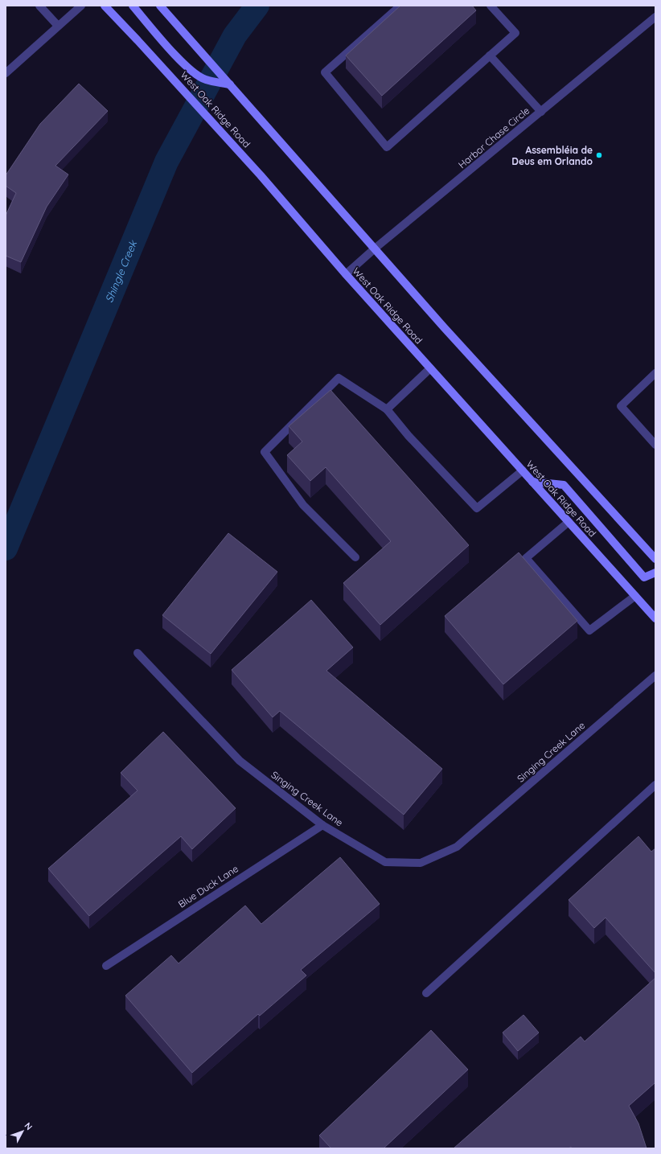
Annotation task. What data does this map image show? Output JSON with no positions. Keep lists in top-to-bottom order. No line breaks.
{"streets":{"street":["West Oak Ridge Road","Harbor Chase Circle","Singing Creek Lane","Blue Duck Lane"]},"crossings":[["West Oak Ridge Road","Harbor Chase Circle"],["Singing Creek Lane","Blue Duck Lane"]],"water":["Shingle Creek"],"places":["Assembléia de Deus em Orlando"],"north":"top right"}
